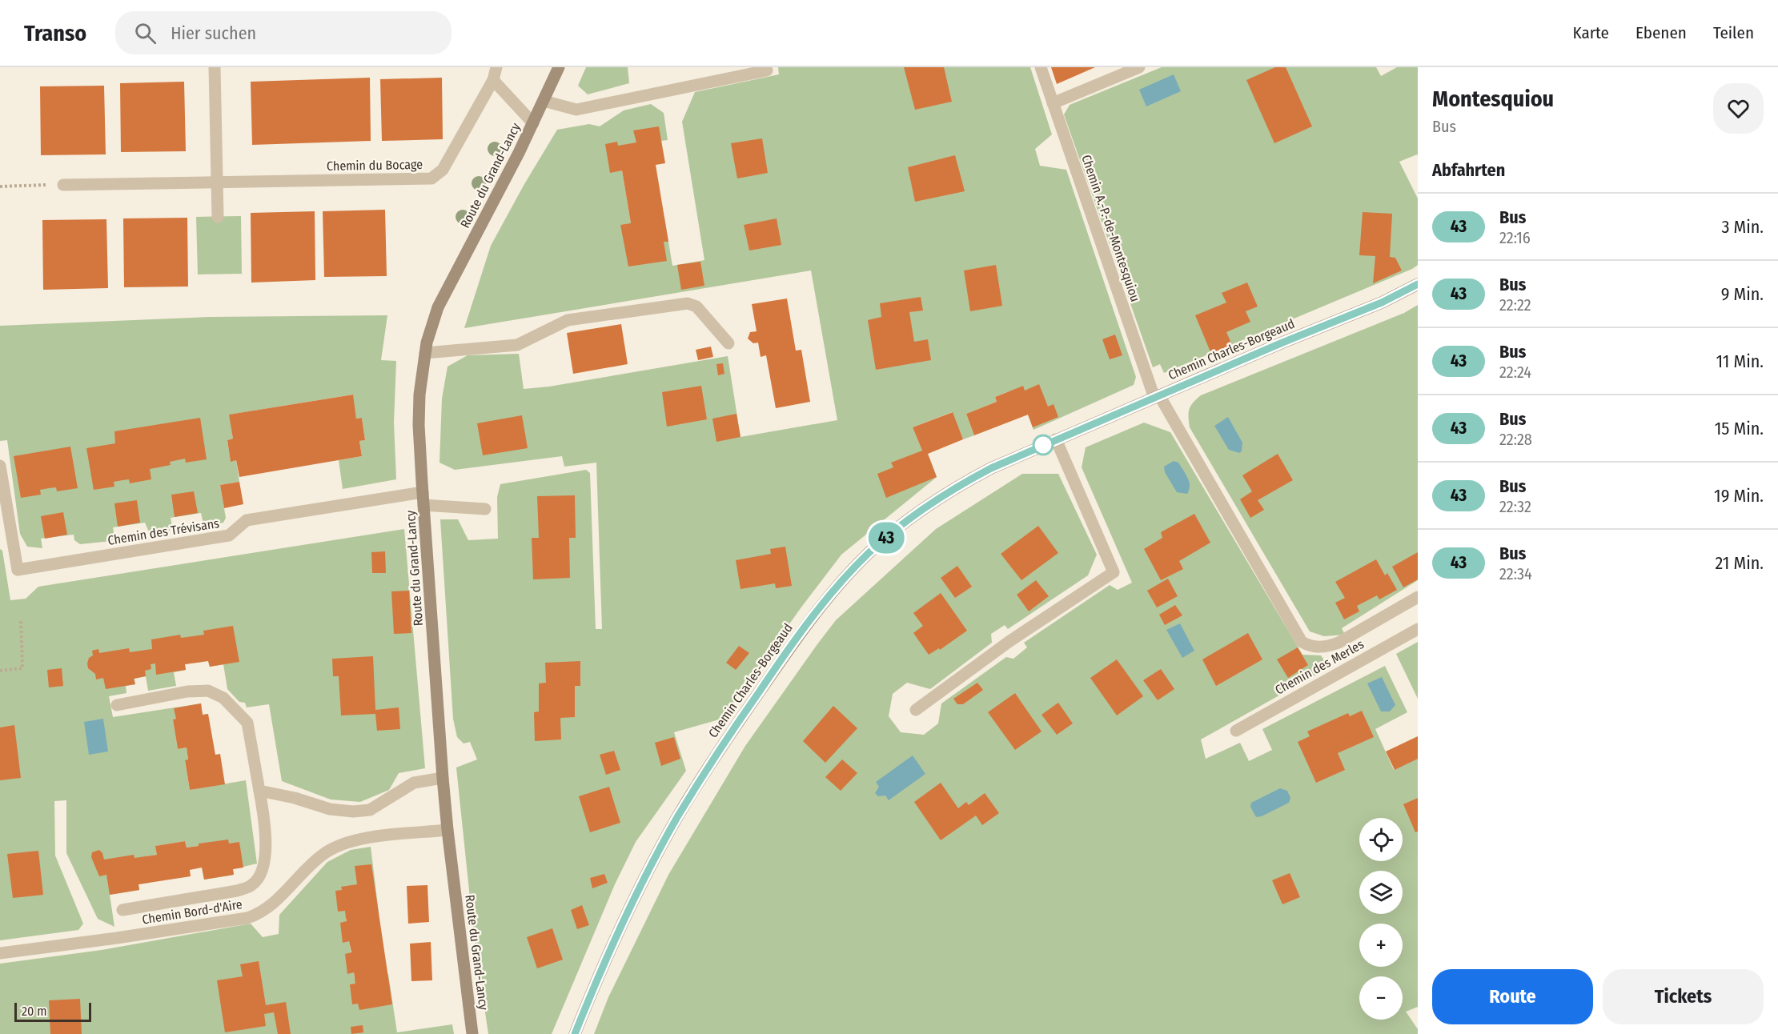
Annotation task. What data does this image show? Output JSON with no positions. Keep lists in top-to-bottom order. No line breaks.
{"streets":{"street":["Chemin du Bocage","Route du Grand-Lancy","Chemin A.-P.-de-Montesquiou","Chemin Charles-Borgeaud","Chemin des Trévisans","Chemin des Merles","Chemin Bord-d'Aire"]},"crossings":[["Chemin du Bocage","Route du Grand-Lancy"],["Route du Grand-Lancy","Chemin des Trévisans"],["Route du Grand-Lancy","Chemin Bord-d'Aire"],["Chemin A.-P.-de-Montesquiou","Chemin Charles-Borgeaud"]],"lines":["bus line 43"],"scale_bar":"20 m","page":{"header":"Transo","search":"Hier suchen","nav":["Karte","Ebenen","Teilen"],"on_map":"43","heading":[["Montesquiou","Bus"],"Abfahrten"],"list":[{"mark":"43","name":"Bus","note":"22:16","value":"3 Min."},{"mark":"43","name":"Bus","note":"22:22","value":"9 Min."},{"mark":"43","name":"Bus","note":"22:24","value":"11 Min."},{"mark":"43","name":"Bus","note":"22:28","value":"15 Min."},{"mark":"43","name":"Bus","note":"22:32","value":"19 Min."},{"mark":"43","name":"Bus","note":"22:34","value":"21 Min."}],"map_buttons":["+","−"],"buttons":["Route","Tickets"],"scale":"20 m"}}
